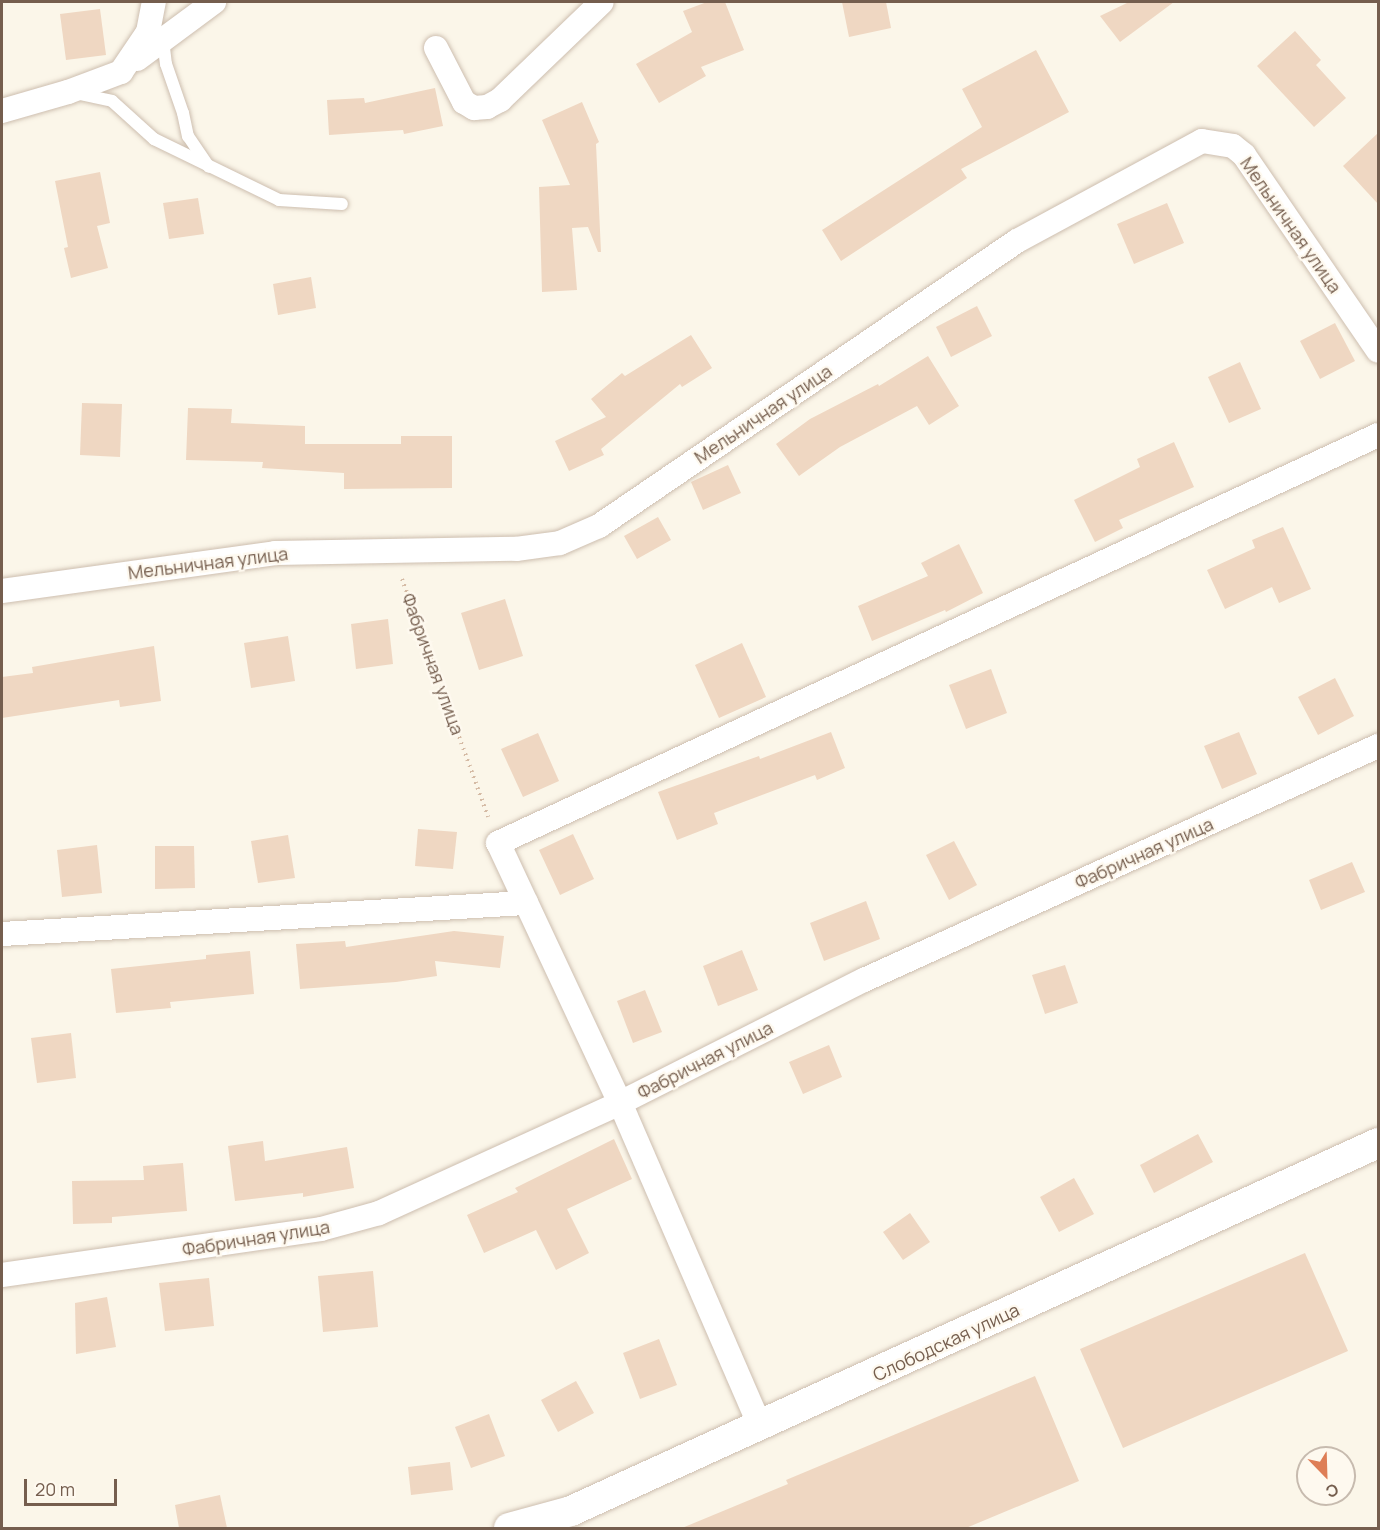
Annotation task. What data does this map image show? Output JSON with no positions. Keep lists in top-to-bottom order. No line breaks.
{"streets":{"street":["Мельничная улица","Фабричная улица","Слободская улица"]},"crossings":[["Мельничная улица","Фабричная улица"]],"scale_bar":"20 m","north":"bottom right"}
